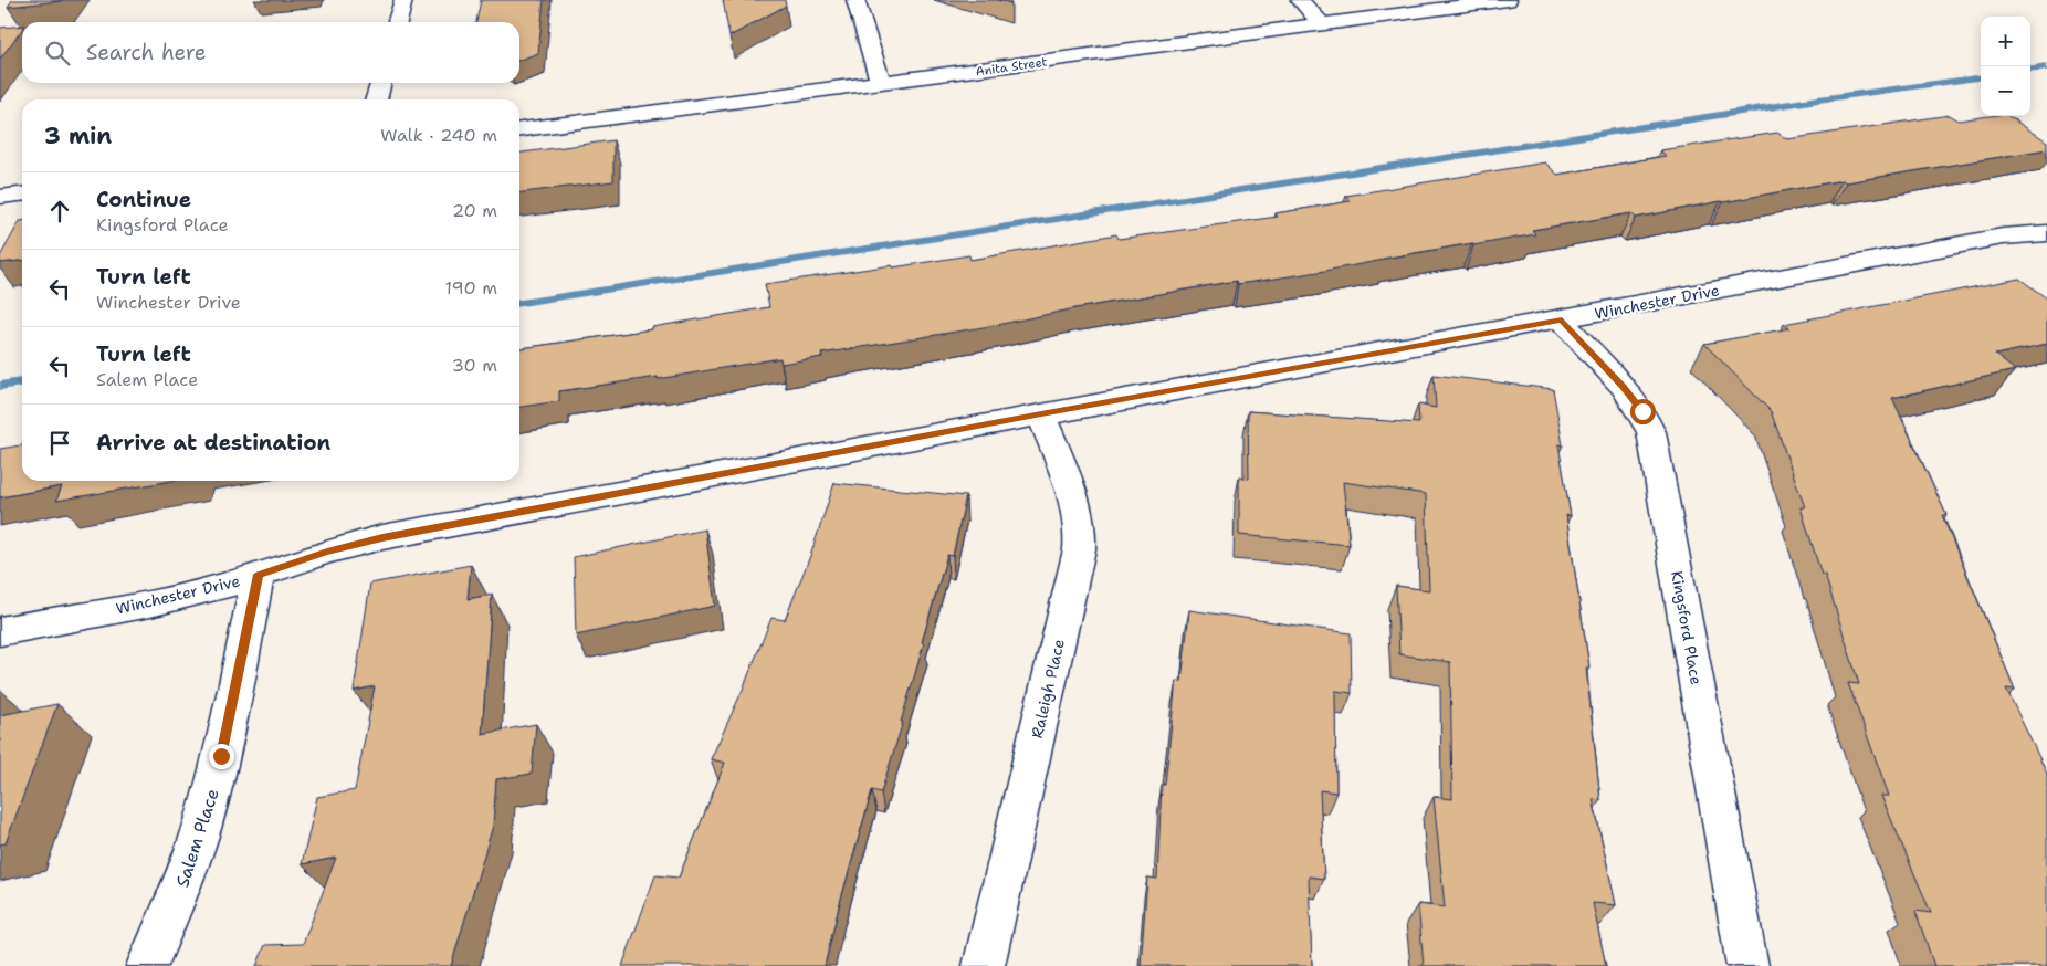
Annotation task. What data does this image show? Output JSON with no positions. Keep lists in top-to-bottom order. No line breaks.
{"streets":{"street":["Anita Street","Winchester Drive","Kingsford Place","Raleigh Place","Salem Place"]},"crossings":[["Winchester Drive","Kingsford Place"],["Winchester Drive","Raleigh Place"],["Winchester Drive","Salem Place"]],"page":{"map_buttons":["+","−"],"search":"Search here","heading":["3 min","Walk · 240 m"],"list":[["Continue","Kingsford Place","20 m"],["Turn left","Winchester Drive","190 m"],["Turn left","Salem Place","30 m"],"Arrive at destination"]}}
